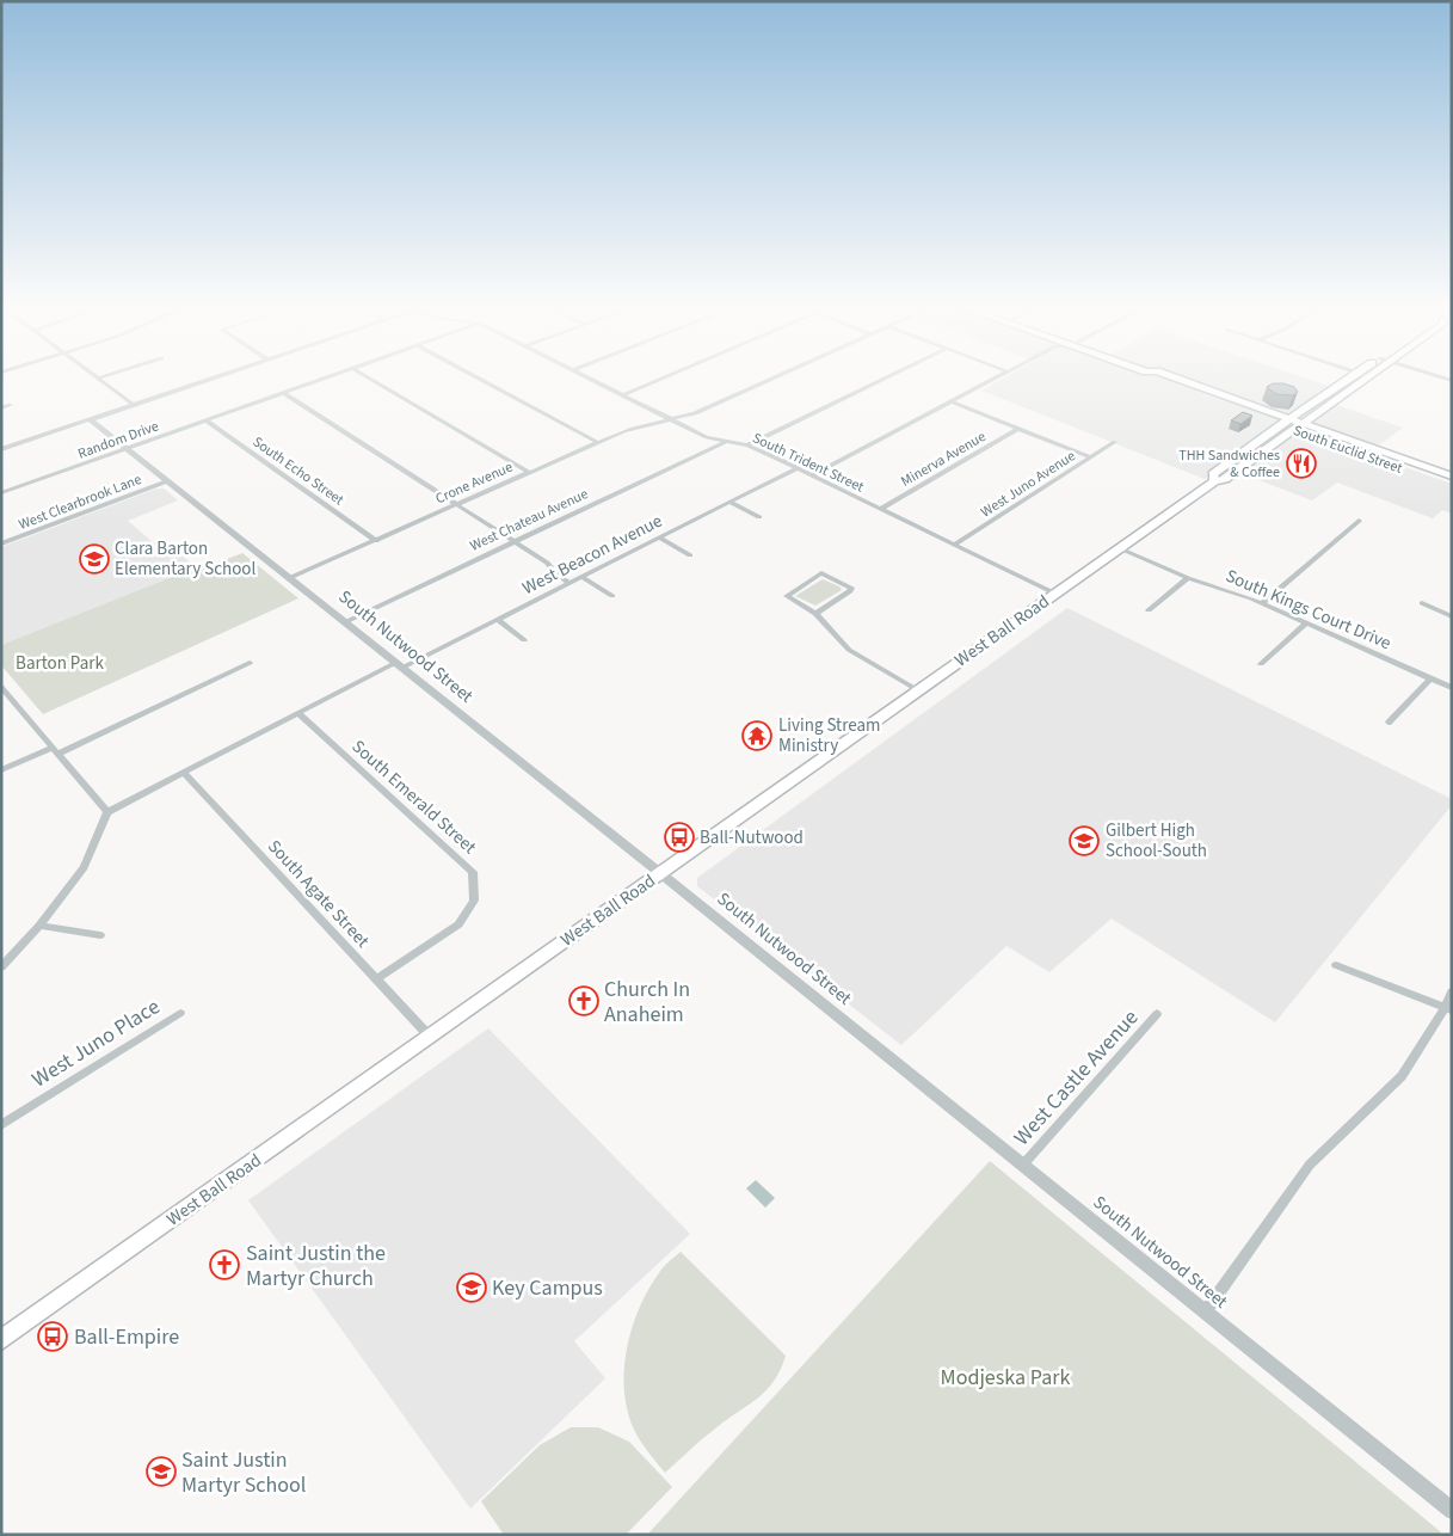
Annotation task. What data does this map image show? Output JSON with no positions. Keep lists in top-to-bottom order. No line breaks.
{"streets":{"main road":["South Euclid Street","West Ball Road"],"street":["Random Drive","Minerva Avenue","South Trident Street","South Echo Street","Crone Avenue","West Juno Avenue","West Clearbrook Lane","West Chateau Avenue","West Beacon Avenue","South Kings Court Drive","South Nutwood Street","South Emerald Street","South Agate Street","West Juno Place","West Castle Avenue"]},"crossings":[["Random Drive","South Echo Street"],["Random Drive","South Nutwood Street"],["South Euclid Street","West Ball Road"],["Minerva Avenue","South Trident Street"],["South Trident Street","Crone Avenue"],["South Trident Street","West Juno Avenue"],["South Trident Street","West Chateau Avenue"],["South Trident Street","West Beacon Avenue"],["South Trident Street","West Ball Road"],["South Echo Street","Crone Avenue"],["Crone Avenue","South Nutwood Street"],["West Clearbrook Lane","South Nutwood Street"],["West Chateau Avenue","South Nutwood Street"],["West Beacon Avenue","South Nutwood Street"],["West Beacon Avenue","South Emerald Street"],["West Beacon Avenue","South Agate Street"],["South Kings Court Drive","West Ball Road"],["West Ball Road","South Nutwood Street"],["West Ball Road","South Agate Street"],["South Nutwood Street","West Castle Avenue"],["South Emerald Street","South Agate Street"]],"parks":["Barton Park","Modjeska Park"],"places":{"restaurant":["THH Sandwiches & Coffee"],"school or university":["Clara Barton Elementary School","Gilbert High School-South","Key Campus","Saint Justin Martyr School"],"temple":["Living Stream Ministry"],"bus stop":["Ball-Nutwood","Ball-Empire"],"church":["Church In Anaheim","Saint Justin the Martyr Church"]}}
